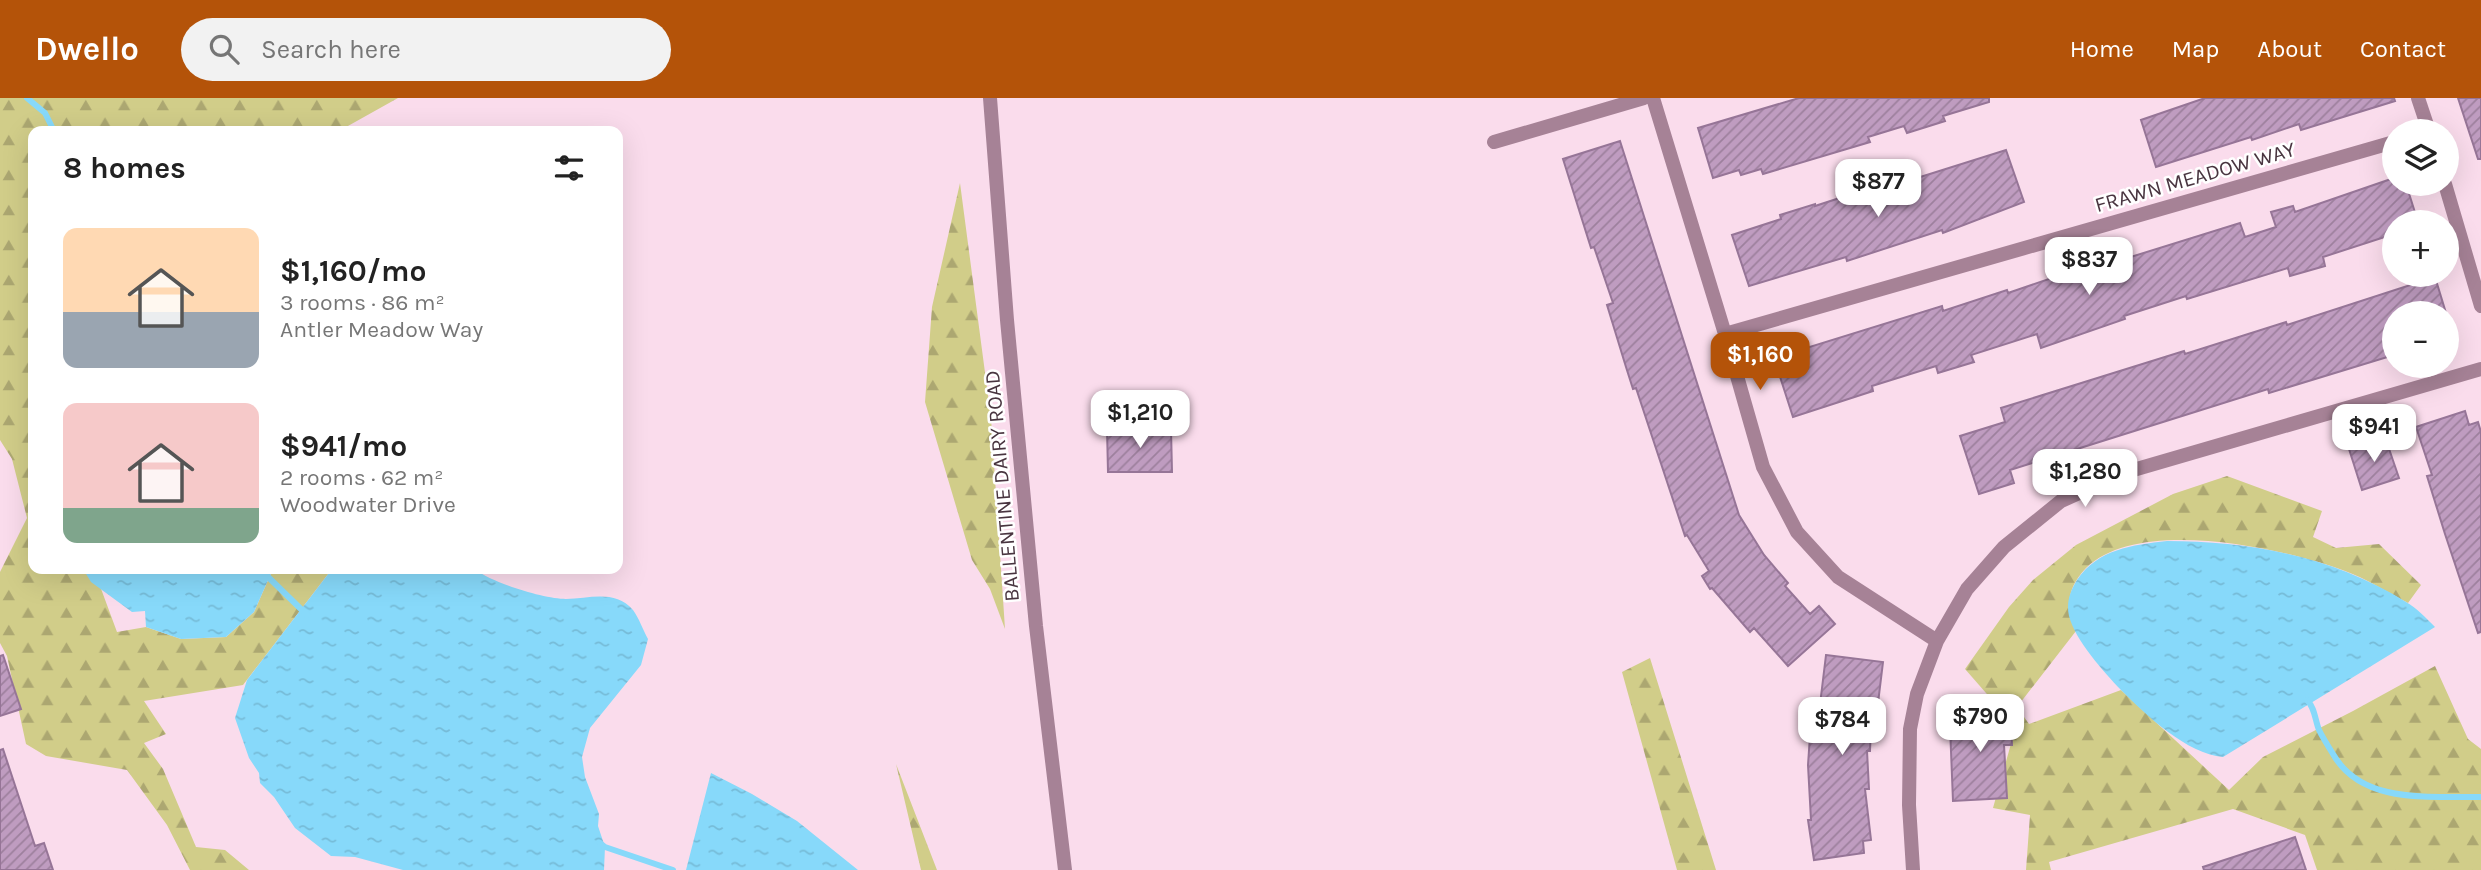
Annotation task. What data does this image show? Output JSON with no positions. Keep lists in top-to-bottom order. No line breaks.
{"streets":{"street":["FRAWN MEADOW WAY","BALLENTINE DAIRY ROAD"]},"page":{"header":"Dwello","search":"Search here","nav":["Home","Map","About","Contact"],"map_buttons":["+","−"],"heading":"8 homes","price":["$877","$837","$1,160","$1,210","$941","$1,280","$790","$784"],"list":[{"name":"$1,160/mo","note":"3 rooms · 86 m² · Antler Meadow Way"},{"name":"$941/mo","note":"2 rooms · 62 m² · Woodwater Drive"}]}}
